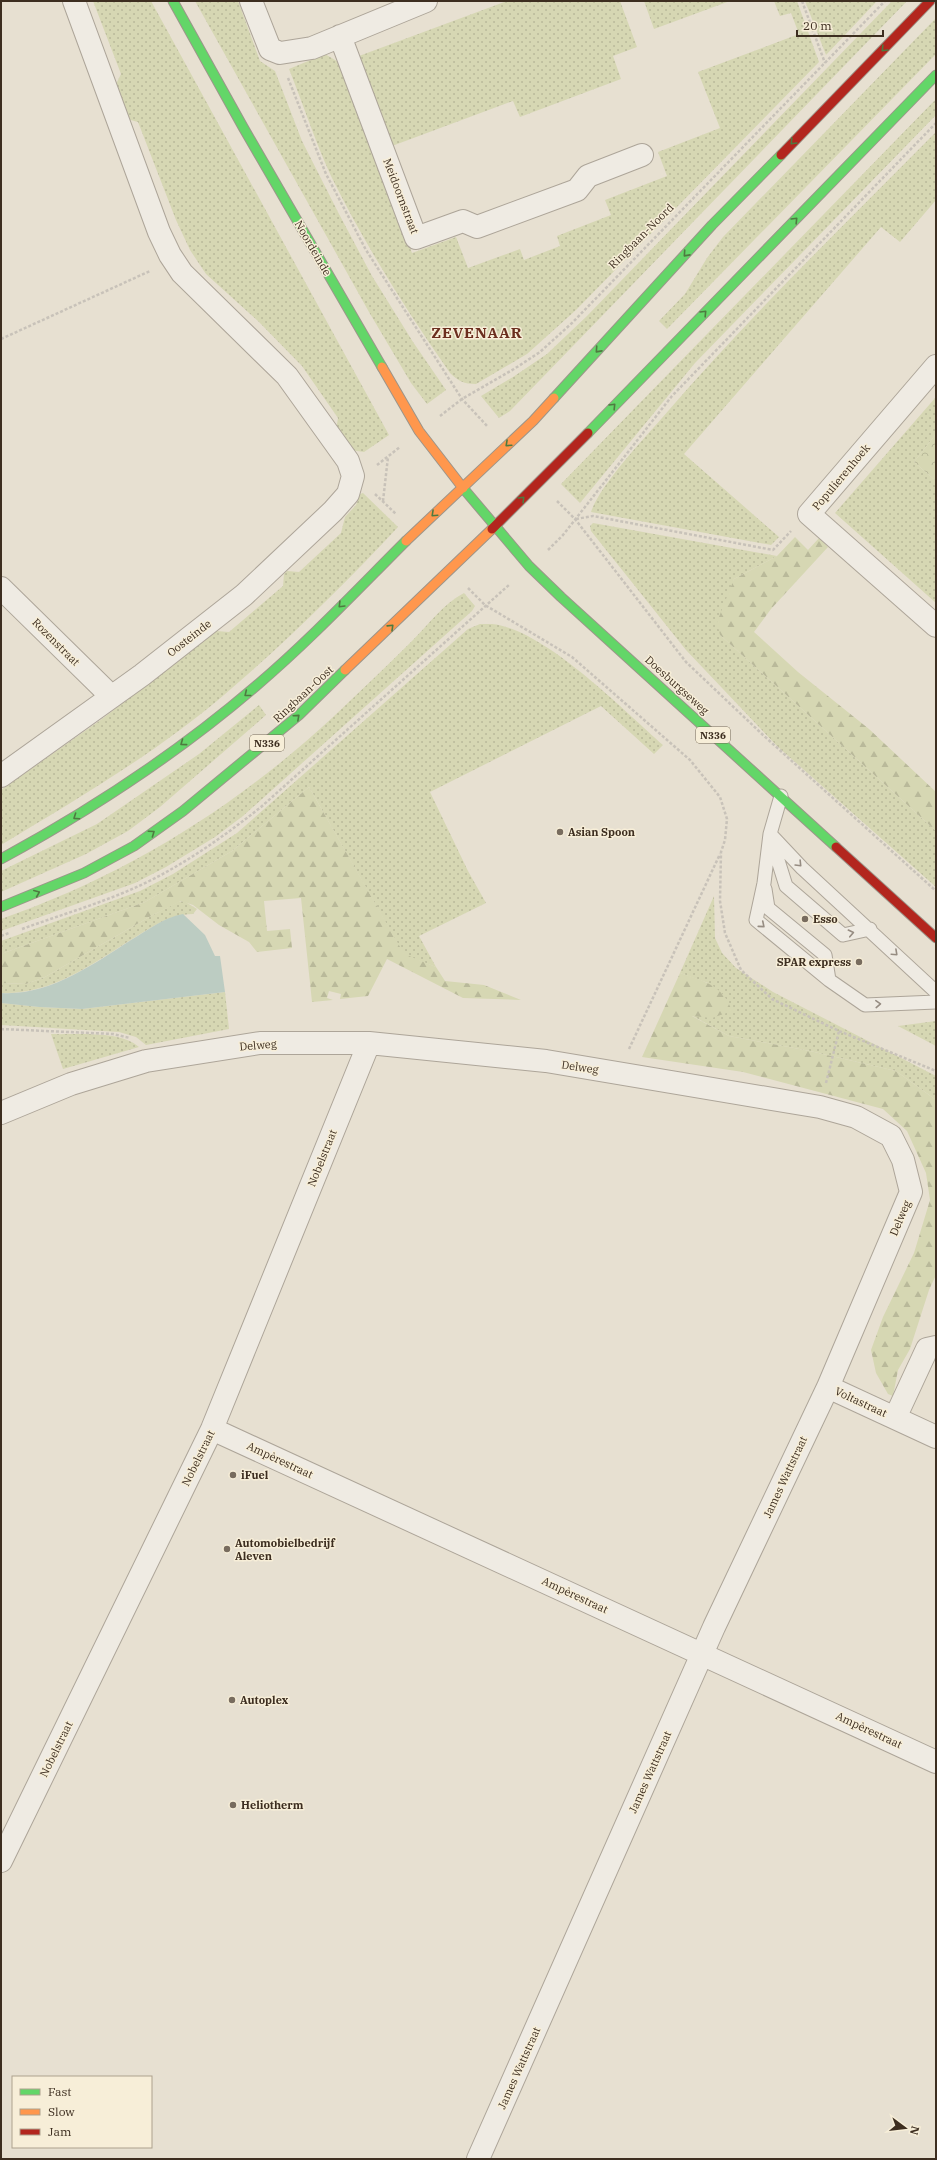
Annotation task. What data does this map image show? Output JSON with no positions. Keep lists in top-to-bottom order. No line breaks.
{"streets":{"main road":["Noordeinde","Doesburgseweg","Ringbaan-Oost","N336"],"street":["Meidoornstraat","Populierenhoek","Oosteinde","Rozenstraat","Delweg","Nobelstraat","Voltastraat","Ampèrestraat","James Wattstraat"],"path":["Ringbaan-Noord"]},"crossings":[["Ringbaan-Noord","Noordeinde"],["Ringbaan-Noord","Oosteinde"],["Noordeinde","N336"],["Oosteinde","Rozenstraat"],["Doesburgseweg","Ringbaan-Oost"],["Doesburgseweg","N336"],["Ringbaan-Oost","N336"],["Delweg","Nobelstraat"],["Delweg","Voltastraat"],["Delweg","James Wattstraat"],["Nobelstraat","Ampèrestraat"],["Voltastraat","James Wattstraat"],["Ampèrestraat","James Wattstraat"]],"districts":["ZEVENAAR"],"places":["Asian Spoon","Esso","SPAR express","iFuel","Automobielbedrijf Aleven","Autoplex","Heliotherm"],"legend":["Fast","Slow","Jam"],"scale_bar":"20 m","north":"right"}
